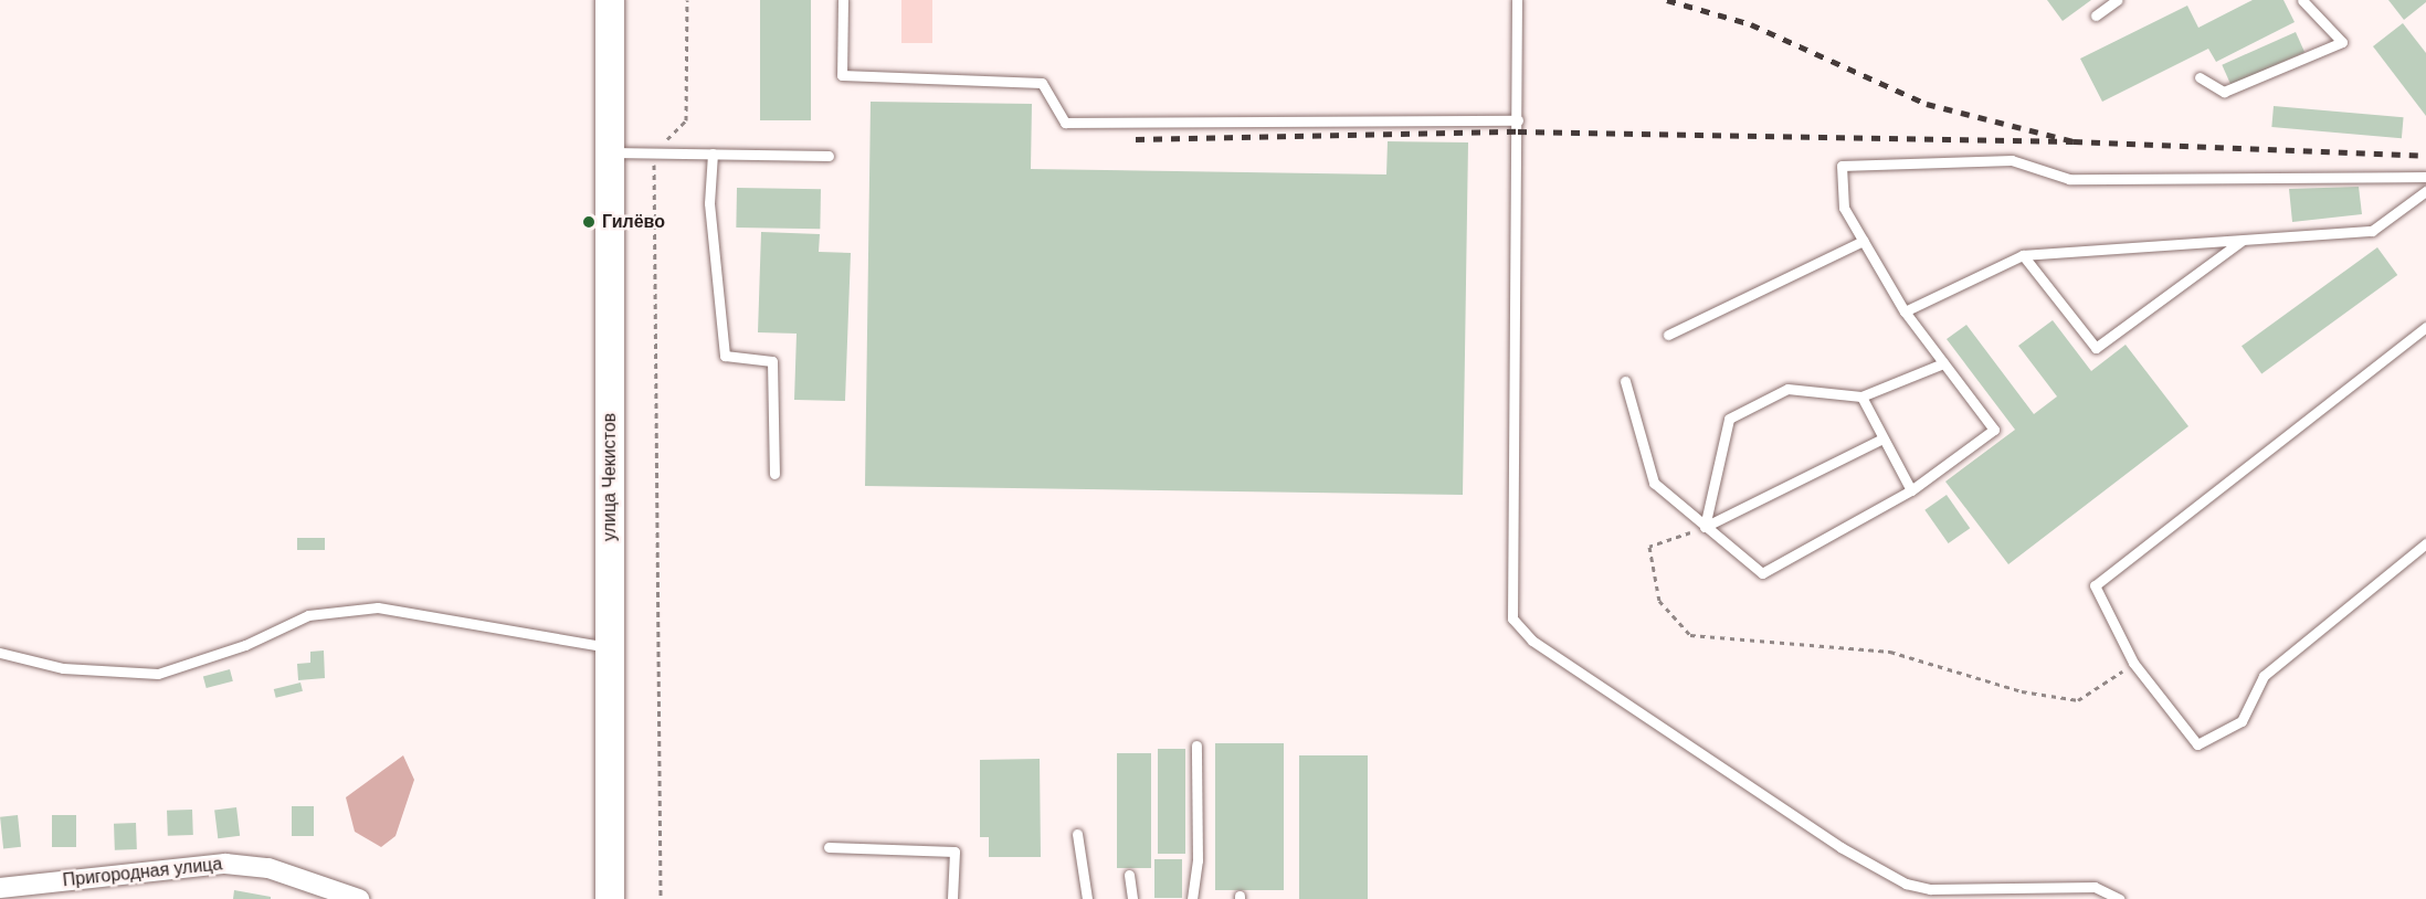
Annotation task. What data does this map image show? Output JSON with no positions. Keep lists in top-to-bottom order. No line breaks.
{"streets":{"main road":["улица Чекистов"],"street":["Пригородная улица"]},"places":["Гилёво"]}
